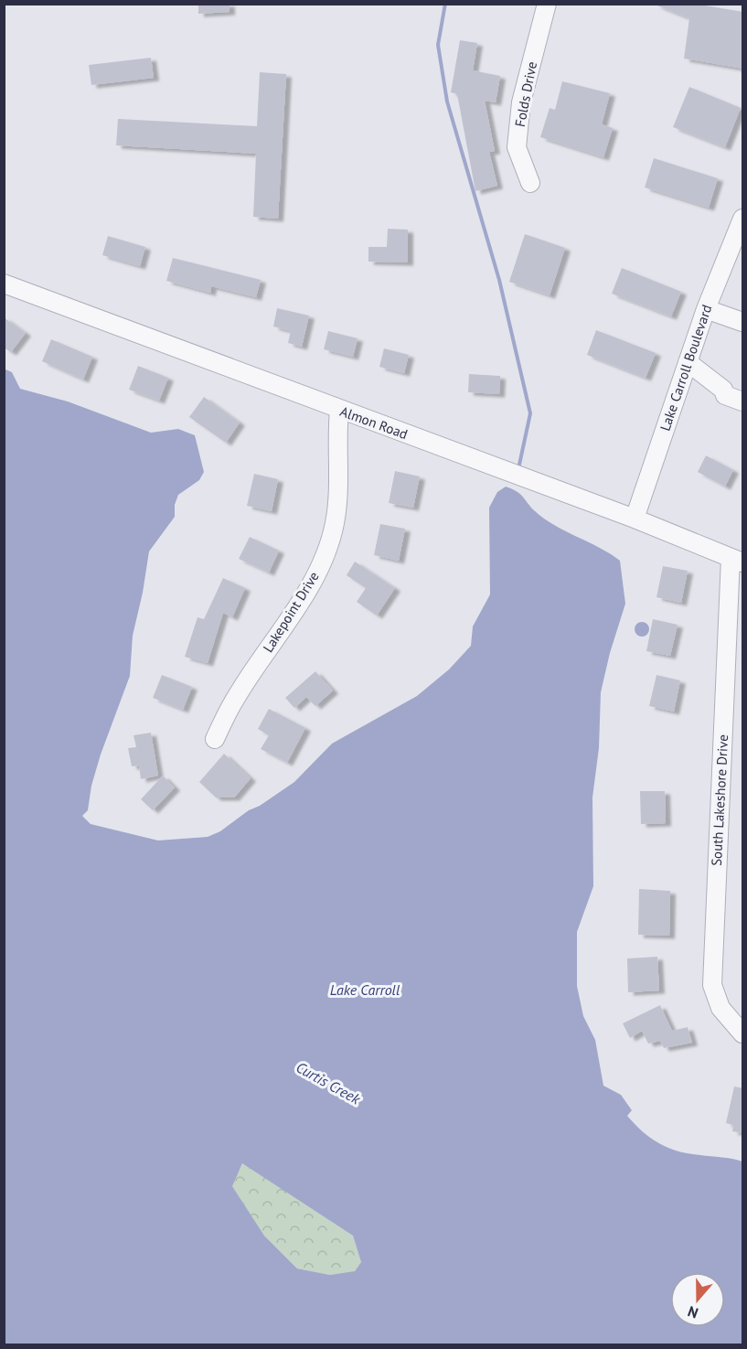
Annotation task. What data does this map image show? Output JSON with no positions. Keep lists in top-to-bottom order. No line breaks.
{"streets":{"street":["Folds Drive","Lake Carroll Boulevard","Almon Road","Lakepoint Drive","South Lakeshore Drive"]},"crossings":[["Lake Carroll Boulevard","Almon Road"],["Almon Road","Lakepoint Drive"],["Almon Road","South Lakeshore Drive"]],"water":["Lake Carroll","Curtis Creek"],"north":"bottom"}
